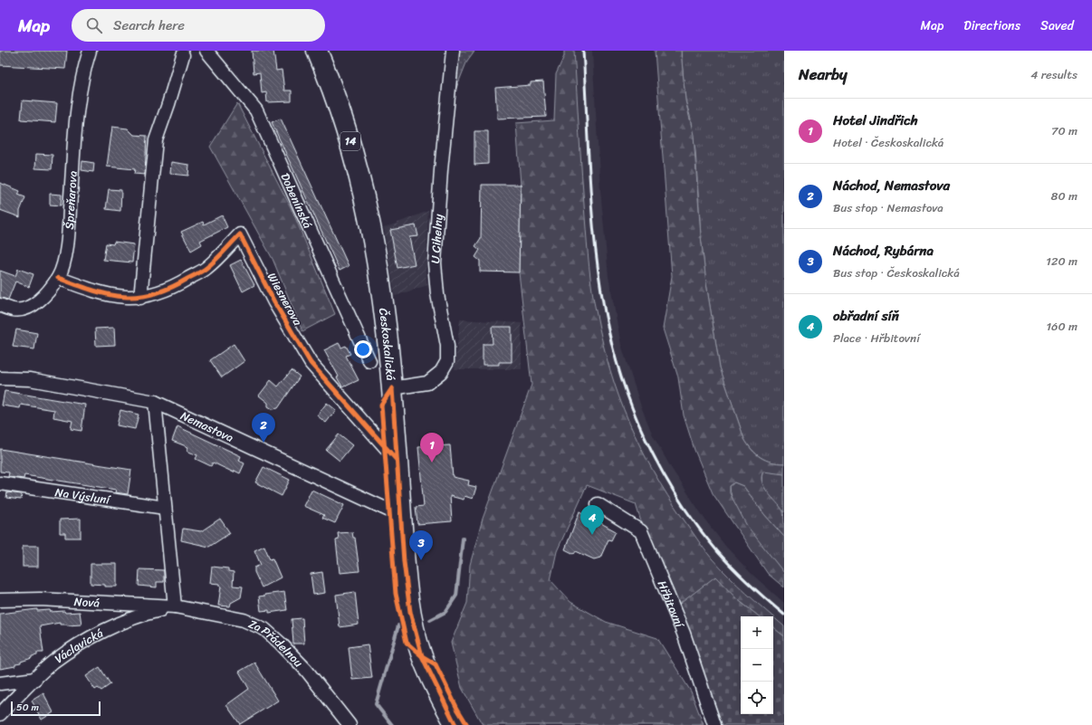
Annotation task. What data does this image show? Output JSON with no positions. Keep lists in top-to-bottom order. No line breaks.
{"streets":{"main road":["14","Českoskalická"],"street":["Špreňarova","Dobenínská","U Cihelny","Wiesnerova","Nemastova","Na Výsluní","Nová","Hřbitovní","Za Přádelnou","Václavická"]},"crossings":[["U Cihelny","Českoskalická"],["Wiesnerova","Českoskalická"],["Českoskalická","Nemastova"],["Nová","Za Přádelnou"],["Nová","Václavická"],["Za Přádelnou","Václavická"]],"scale_bar":"50 m","page":{"header":"Map","search":"Search here","nav":["Map","Directions","Saved"],"heading":["Nearby","4 results"],"list":[{"mark":"1","name":"Hotel Jindřich","note":"Hotel · Českoskalická","value":"70 m"},{"mark":"2","name":"Náchod, Nemastova","note":"Bus stop · Nemastova","value":"80 m"},{"mark":"3","name":"Náchod, Rybárna","note":"Bus stop · Českoskalická","value":"120 m"},{"mark":"4","name":"obřadní síň","note":"Place · Hřbitovní","value":"160 m"}],"pins":["2","1","4","3"],"map_buttons":["+","−"],"scale":"50 m"}}
